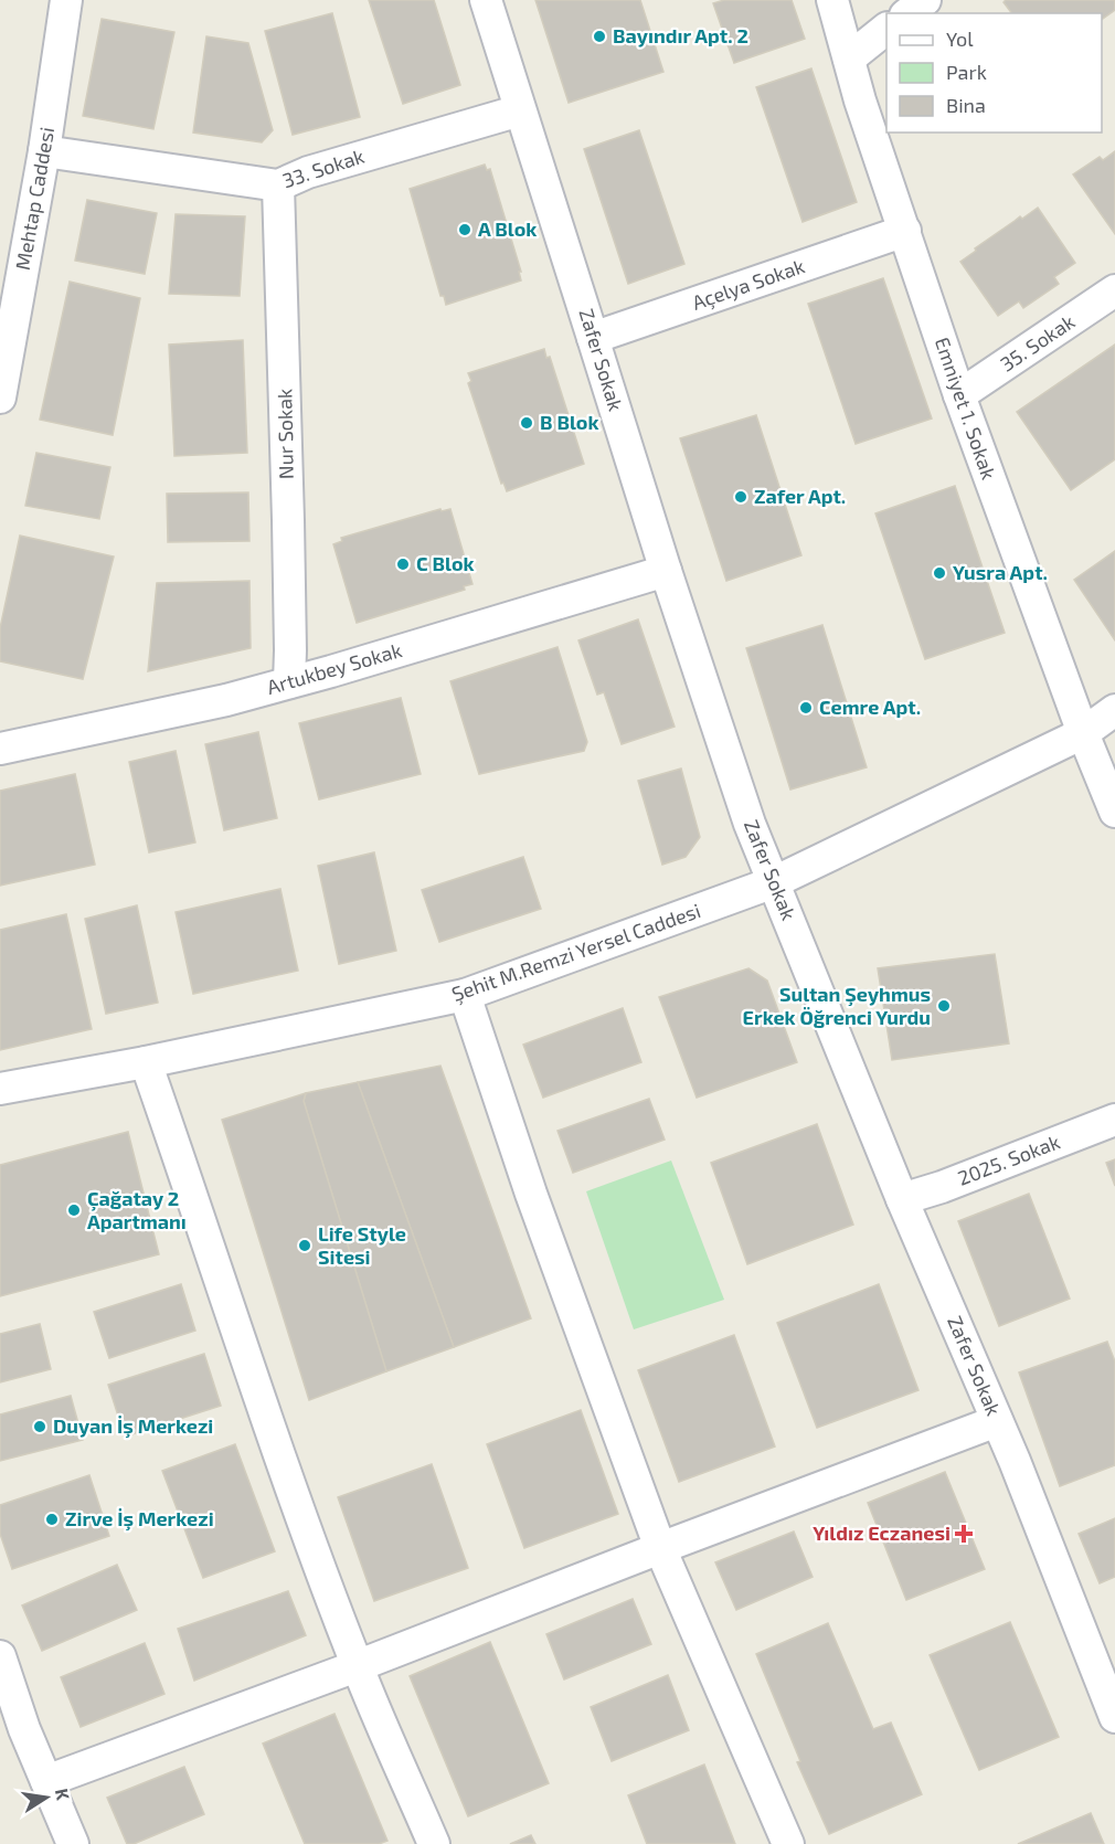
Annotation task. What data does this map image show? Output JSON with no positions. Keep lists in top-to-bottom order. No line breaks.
{"streets":{"street":["33. Sokak","Mehtap Caddesi","Açelya Sokak","35. Sokak","Zafer Sokak","Emniyet 1. Sokak","Nur Sokak","Artukbey Sokak","Şehit M.Remzi Yersel Caddesi","2025. Sokak"]},"crossings":[["33. Sokak","Mehtap Caddesi"],["33. Sokak","Zafer Sokak"],["33. Sokak","Nur Sokak"],["Açelya Sokak","Zafer Sokak"],["Açelya Sokak","Emniyet 1. Sokak"],["35. Sokak","Emniyet 1. Sokak"],["Zafer Sokak","Artukbey Sokak"],["Zafer Sokak","Şehit M.Remzi Yersel Caddesi"],["Zafer Sokak","2025. Sokak"],["Emniyet 1. Sokak","Şehit M.Remzi Yersel Caddesi"],["Nur Sokak","Artukbey Sokak"]],"places":{"other":["Bayındır Apt. 2","A Blok","B Blok","Zafer Apt.","C Blok","Yusra Apt.","Cemre Apt.","Sultan Şeyhmus Erkek Öğrenci Yurdu","Çağatay 2 Apartmanı","Life Style Sitesi","Duyan İş Merkezi","Zirve İş Merkezi"],"health":["Yıldız Eczanesi"]},"legend":["Yol","Park","Bina"],"north":"right"}
